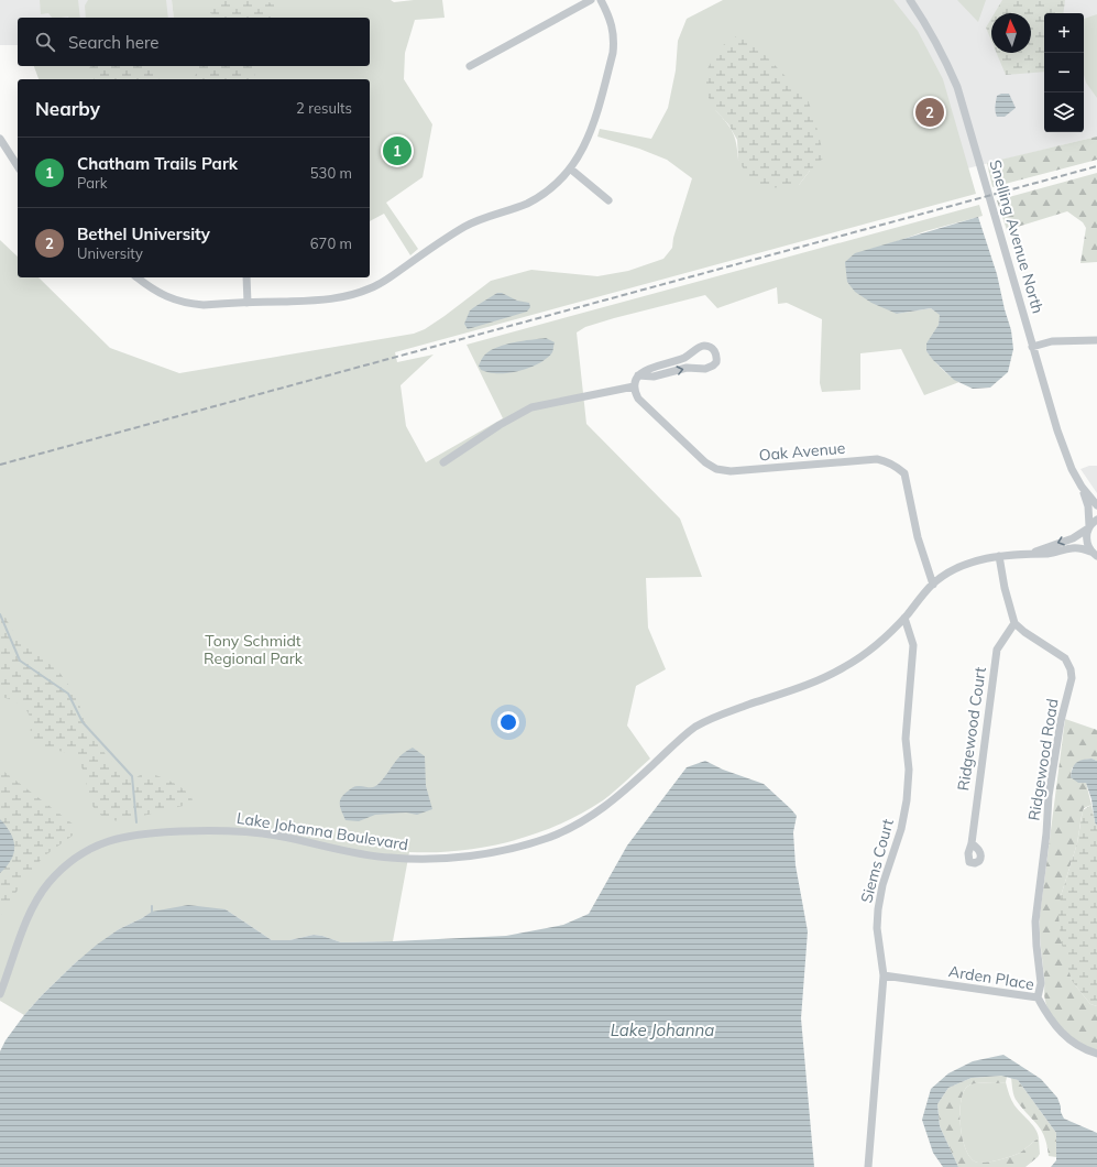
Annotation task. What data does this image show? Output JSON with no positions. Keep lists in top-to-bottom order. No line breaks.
{"streets":{"street":["Snelling Avenue North","Oak Avenue","Ridgewood Court","Ridgewood Road","Lake Johanna Boulevard","Siems Court","Arden Place"]},"crossings":[["Snelling Avenue North","Lake Johanna Boulevard"],["Oak Avenue","Lake Johanna Boulevard"],["Ridgewood Court","Ridgewood Road"],["Ridgewood Road","Arden Place"],["Lake Johanna Boulevard","Siems Court"],["Siems Court","Arden Place"]],"water":["Lake Johanna"],"parks":["Tony Schmidt Regional Park"],"north":"top","page":{"map_buttons":["+","−"],"search":"Search here","heading":["Nearby","2 results"],"pins":["2","1"],"list":[{"mark":"1","name":"Chatham Trails Park","note":"Park","value":"530 m"},{"mark":"2","name":"Bethel University","note":"University","value":"670 m"}]}}
